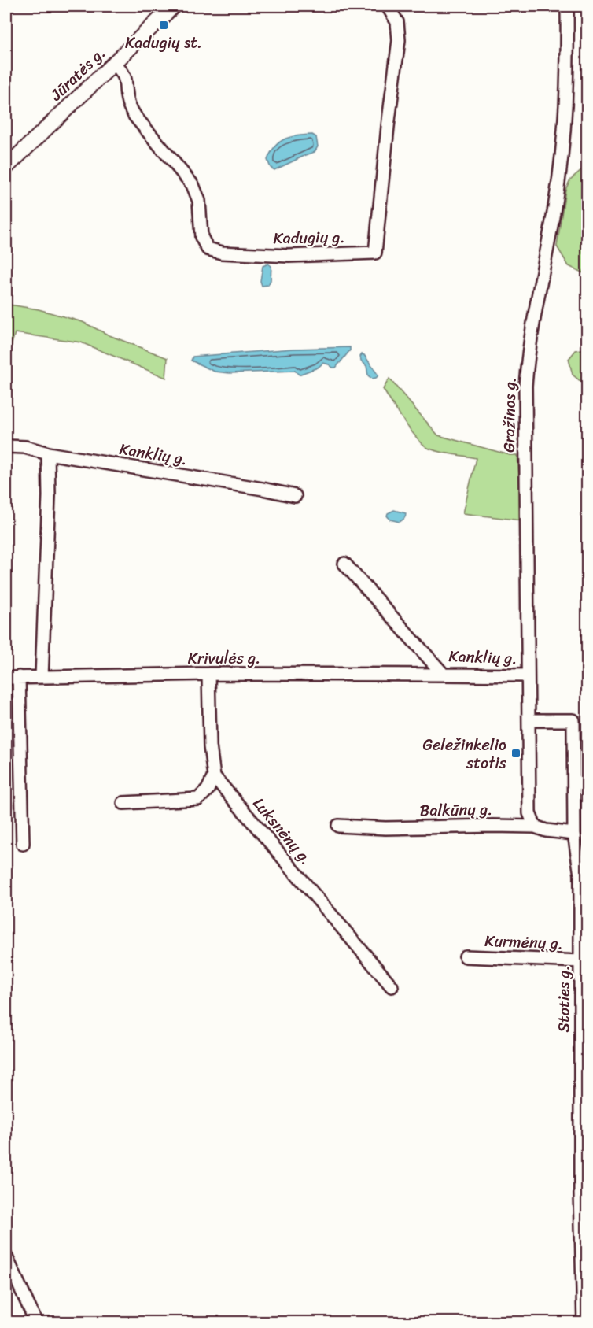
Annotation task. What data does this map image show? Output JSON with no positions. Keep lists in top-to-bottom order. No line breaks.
{"streets":{"street":["Jūratės g.","Kadugių g.","Gražinos g.","Kanklių g.","Krivulės g.","Balkūnų g.","Luksnėnų g.","Kurmėnų g.","Stoties g."]},"crossings":[["Jūratės g.","Kadugių g."],["Gražinos g.","Kanklių g."],["Gražinos g.","Balkūnų g."],["Gražinos g.","Stoties g."],["Kanklių g.","Krivulės g."],["Balkūnų g.","Stoties g."],["Kurmėnų g.","Stoties g."]],"places":{"transit":["Kadugių st.","Geležinkelio stotis"]}}
